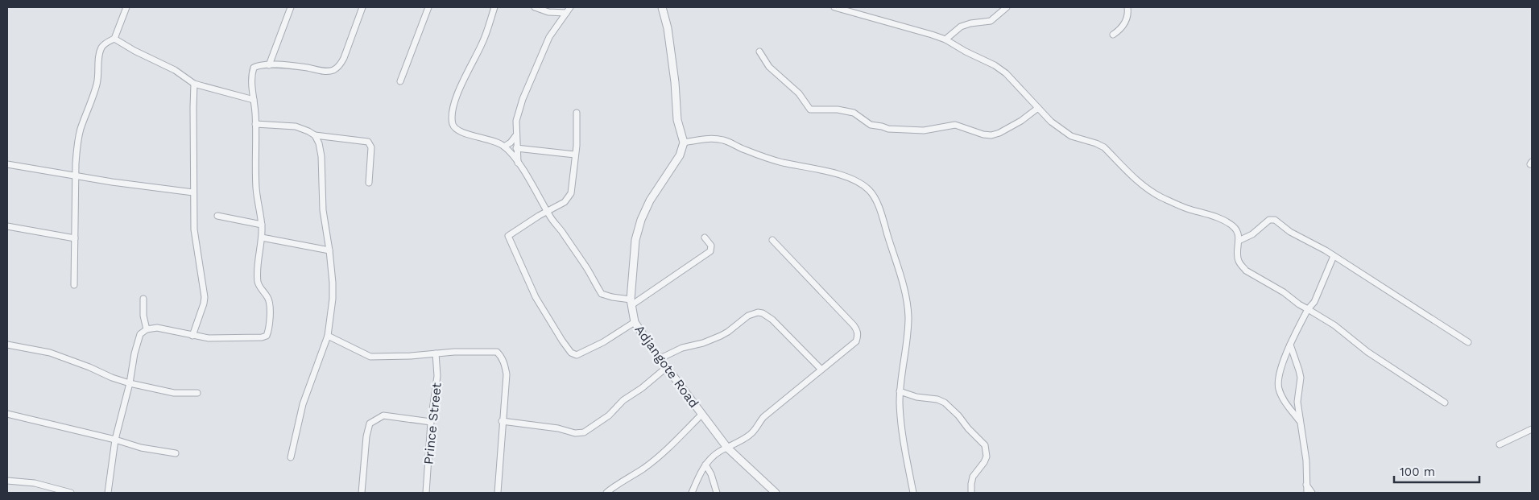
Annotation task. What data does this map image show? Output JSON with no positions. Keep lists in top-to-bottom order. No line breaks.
{"streets":{"street":["Adjangote Road","Prince Street"]},"scale_bar":"100 m"}
